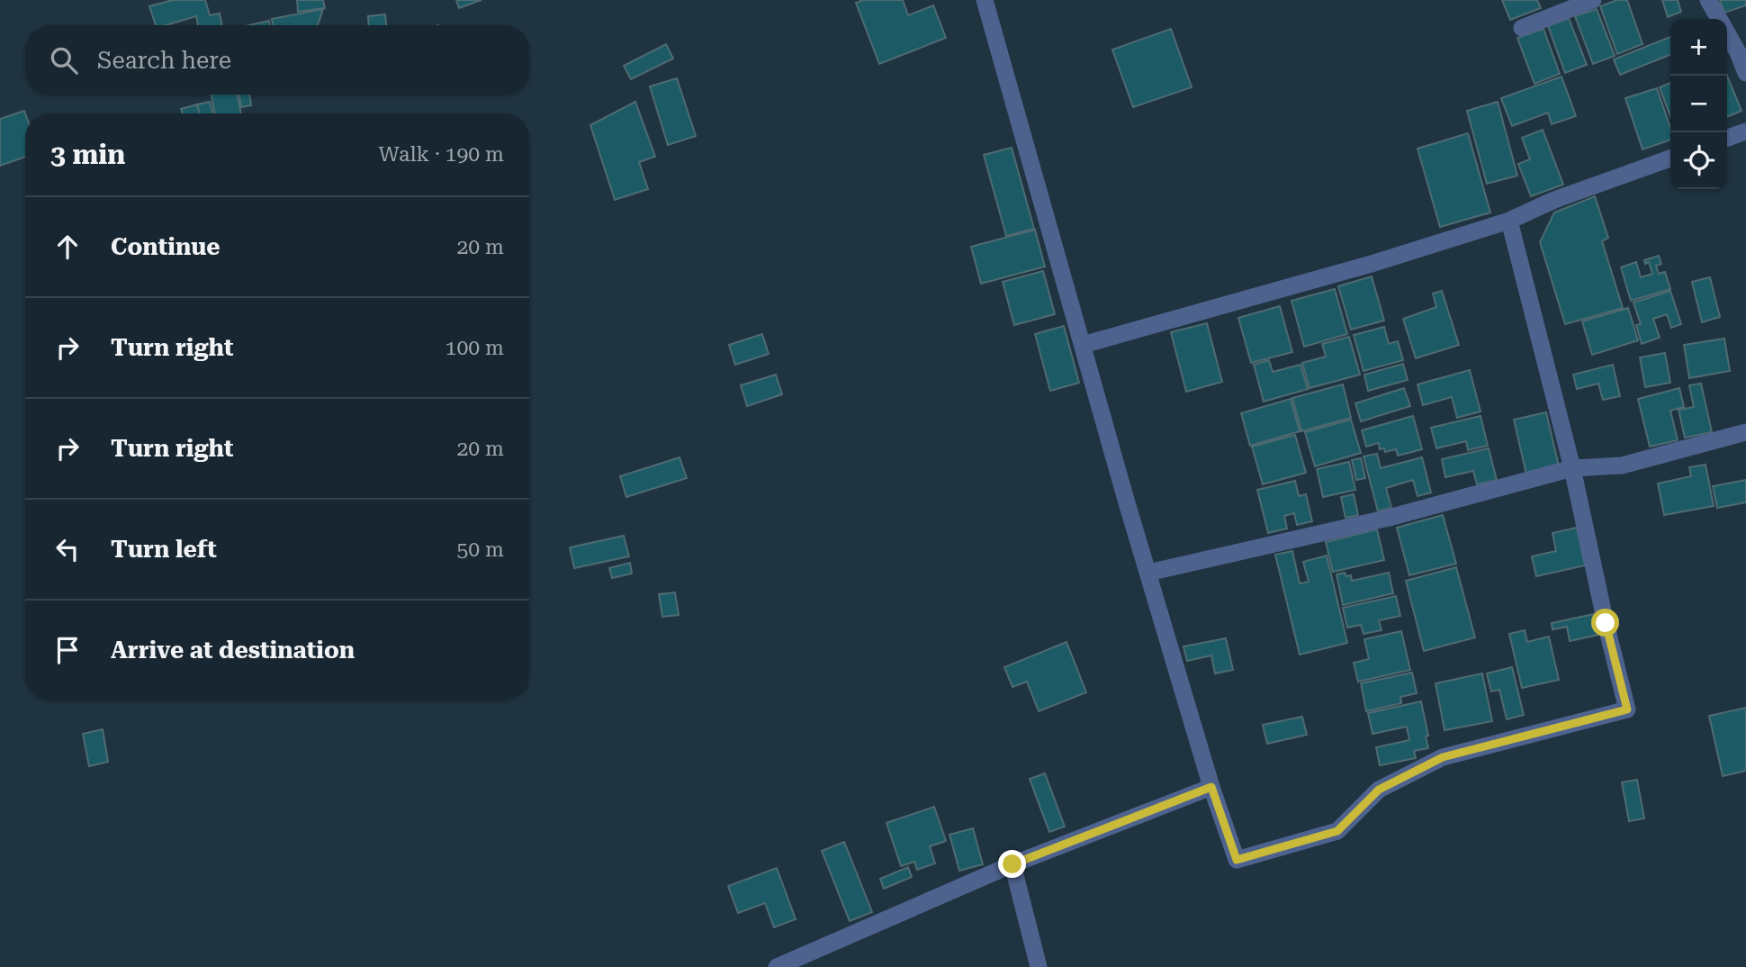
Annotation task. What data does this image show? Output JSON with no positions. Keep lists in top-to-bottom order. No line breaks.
{"page":{"map_buttons":["+","−"],"search":"Search here","heading":["3 min","Walk · 190 m"],"list":[["Continue","20 m"],["Turn right","100 m"],["Turn right","20 m"],["Turn left","50 m"],"Arrive at destination"]}}
